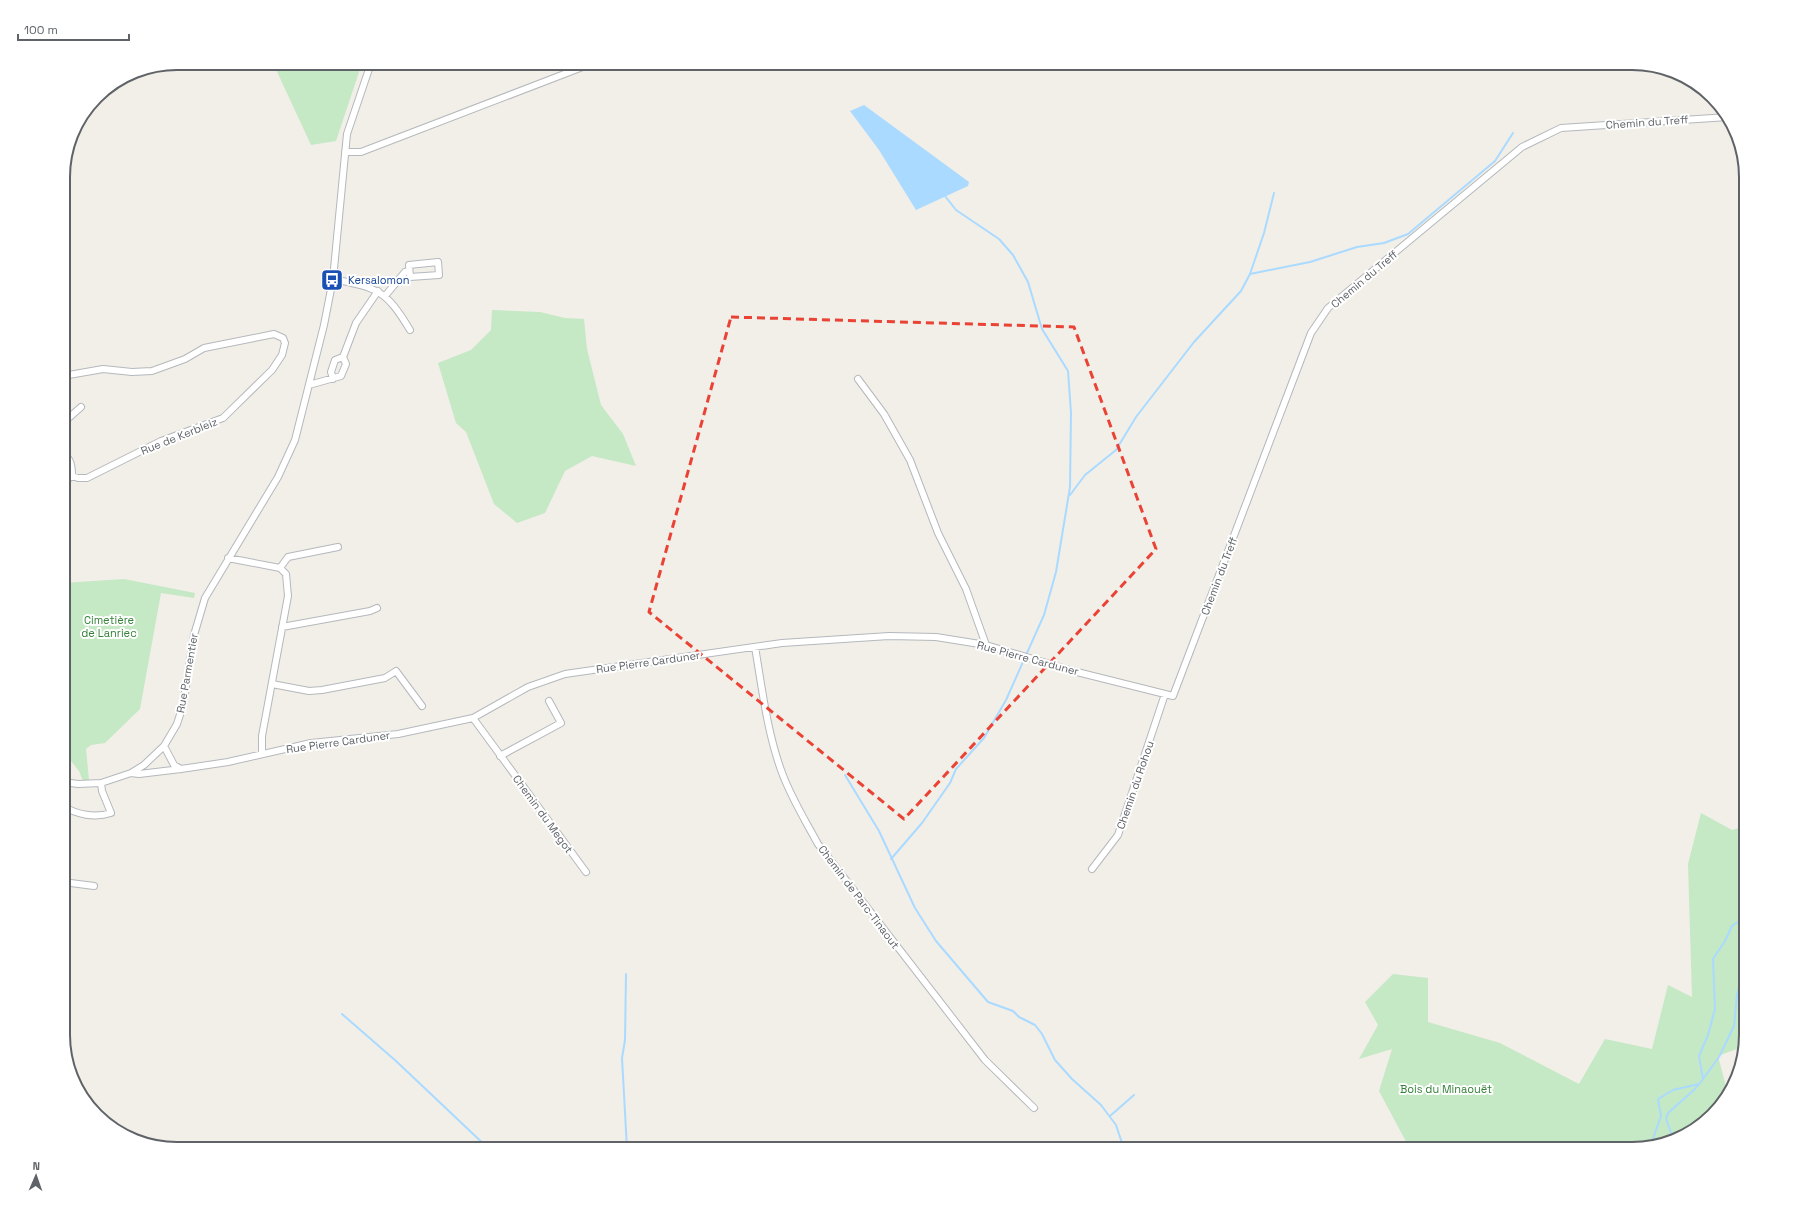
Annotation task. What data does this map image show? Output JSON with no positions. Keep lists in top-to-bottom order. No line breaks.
{"streets":{"street":["Chemin du Treff","Rue de Kerbleiz","Rue Pierre Carduner","Rue Parmentier","Chemin du Rohou","Chemin du Megot","Chemin de Parc-Tinaout"]},"crossings":[["Chemin du Treff","Rue Pierre Carduner"],["Rue Pierre Carduner","Rue Parmentier"],["Rue Pierre Carduner","Chemin du Rohou"],["Rue Pierre Carduner","Chemin du Megot"],["Rue Pierre Carduner","Chemin de Parc-Tinaout"]],"parks":["Cimetière de Lanriec","Bois du Minaouët"],"places":{"bus stop":["Kersalomon"]},"scale_bar":"100 m","north":"top"}
